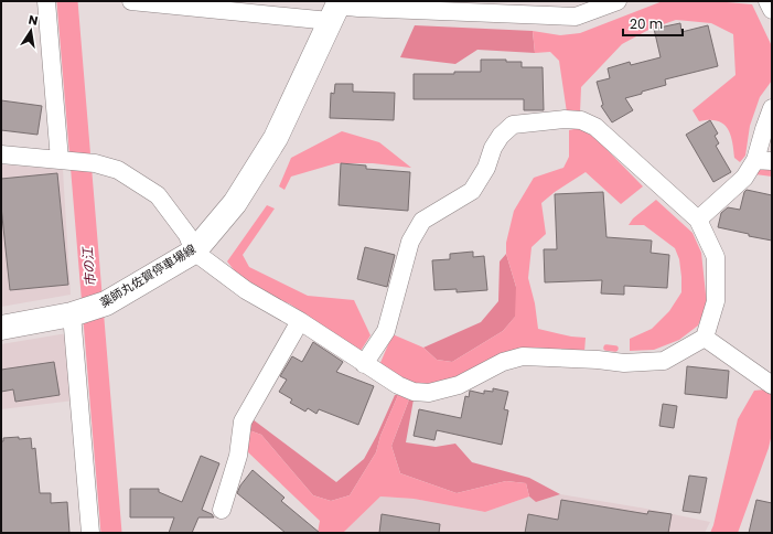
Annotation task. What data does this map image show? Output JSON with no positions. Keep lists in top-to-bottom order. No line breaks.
{"streets":{"main road":["薬師丸佐賀停車場線"]},"water":["市の江"],"scale_bar":"20 m","north":"top"}
